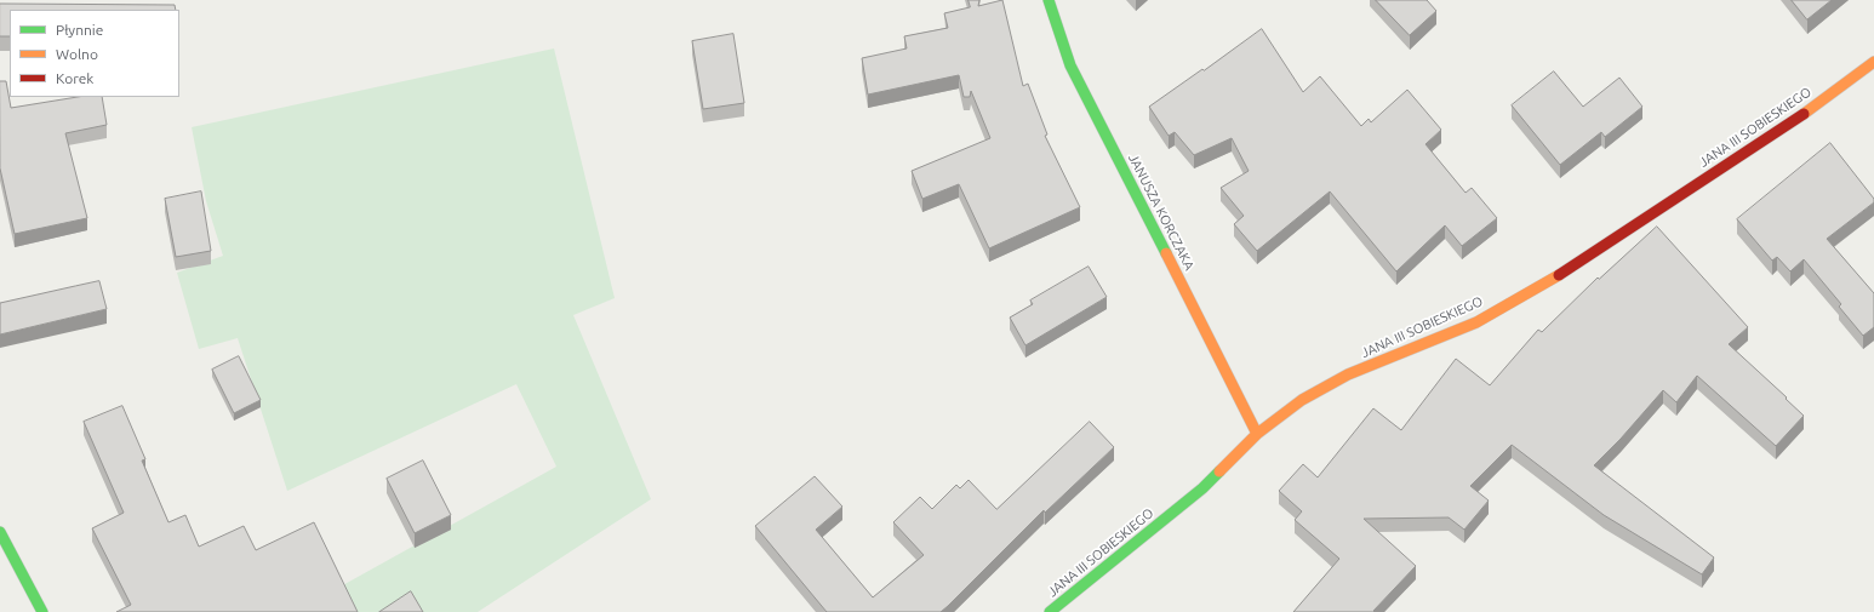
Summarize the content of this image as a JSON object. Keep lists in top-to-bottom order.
{
  "streets": {
    "street": ["JANA III SOBIESKIEGO", "JANUSZA KORCZAKA"]
  },
  "crossings": [
    ["JANA III SOBIESKIEGO", "JANUSZA KORCZAKA"]
  ],
  "legend": ["Płynnie", "Wolno", "Korek"]
}
